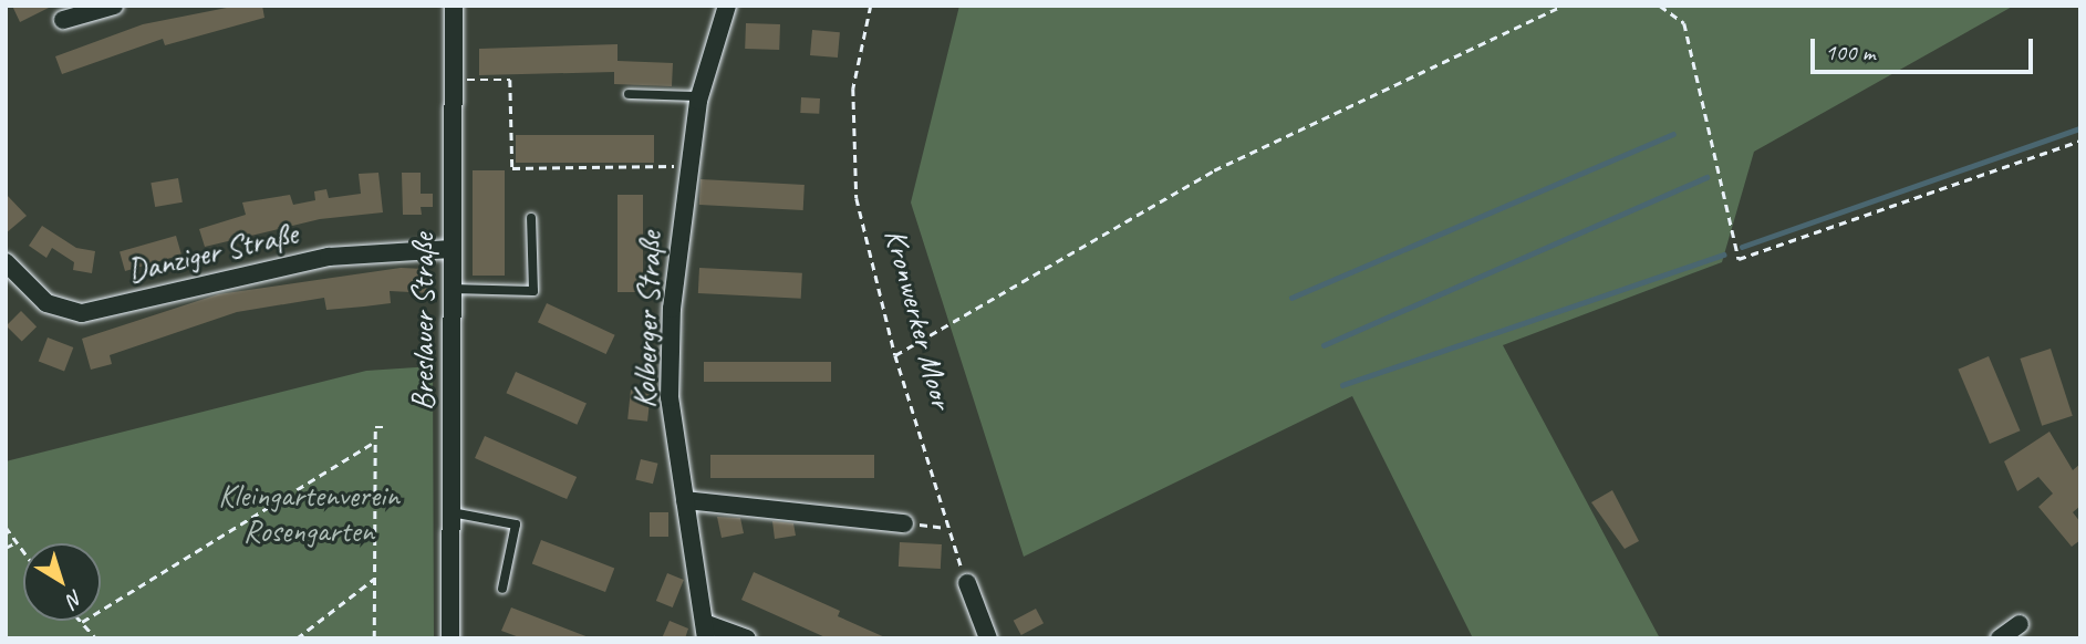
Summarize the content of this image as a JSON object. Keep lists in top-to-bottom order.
{
  "streets": {
    "street": ["Danziger Straße", "Kolberger Straße", "Breslauer Straße"],
    "path": ["Kronwerker Moor"]
  },
  "crossings": [
    ["Danziger Straße", "Breslauer Straße"]
  ],
  "parks": ["Kleingartenverein Rosengarten"],
  "scale_bar": "100 m",
  "north": "bottom right"
}
